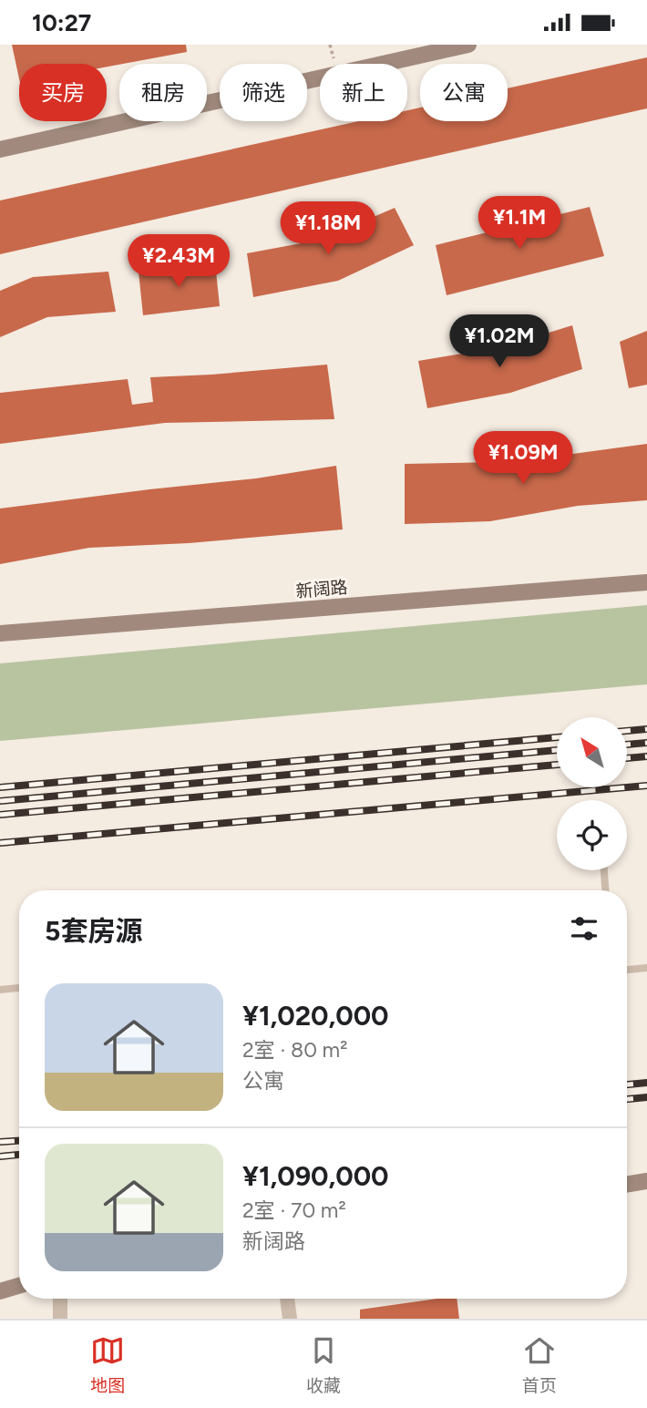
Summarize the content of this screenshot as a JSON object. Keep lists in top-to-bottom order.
{
  "streets": {
    "street": ["新阔路"]
  },
  "north": "top left",
  "page": {
    "status": "10:27",
    "chip": [
      "买房",
      "租房",
      "筛选",
      "新上",
      "公寓"
    ],
    "price": [
      "¥1.1M",
      "¥1.18M",
      "¥2.43M",
      "¥1.02M",
      "¥1.09M"
    ],
    "heading": "5套房源",
    "list": [
      {
        "name": "¥1,020,000",
        "note": "2室 · 80 m² · 公寓"
      },
      {
        "name": "¥1,090,000",
        "note": "2室 · 70 m² · 新阔路"
      }
    ],
    "tabs": ["地图", "收藏", "首页"]
  }
}
